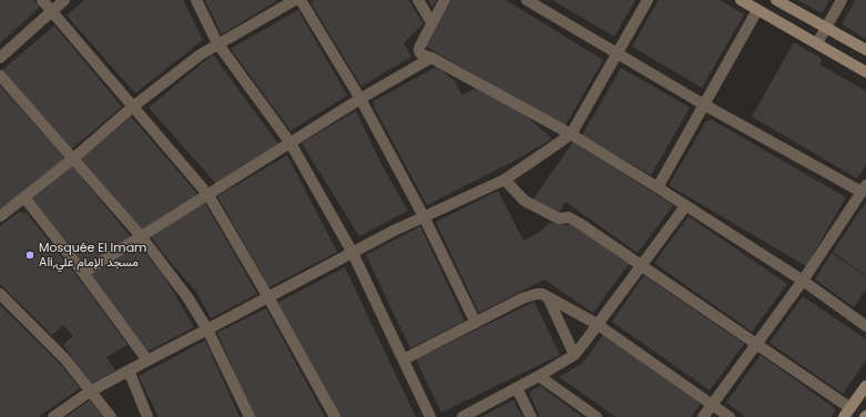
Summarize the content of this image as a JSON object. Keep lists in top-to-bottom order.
{
  "places": ["Mosquée El Imam Ali,مسجد الإمام علي"]
}
